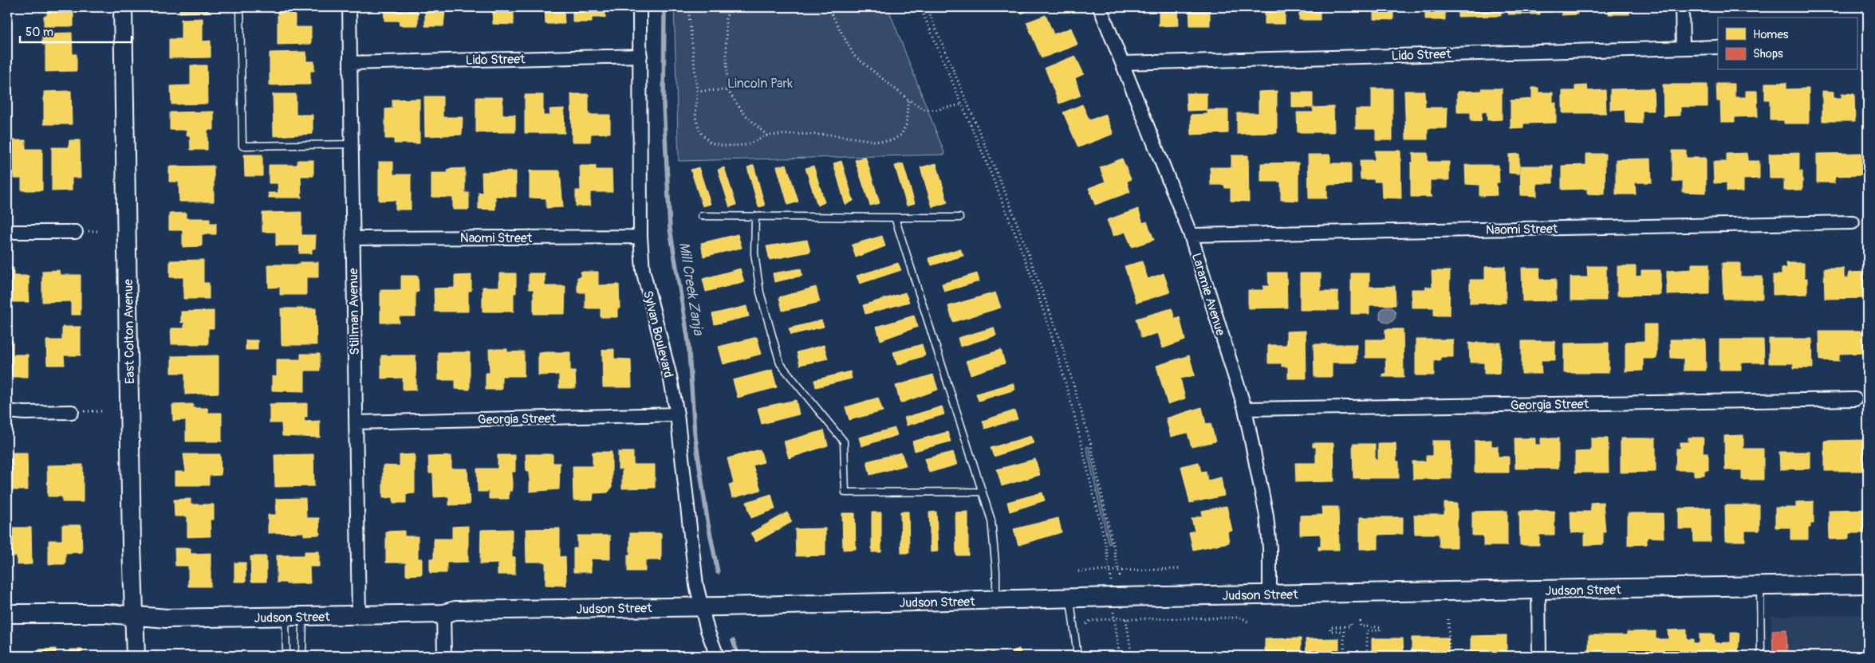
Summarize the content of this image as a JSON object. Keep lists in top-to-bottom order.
{
  "streets": {
    "main road": ["East Colton Avenue", "Judson Street"],
    "street": [
      "Lido Street",
      "Naomi Street",
      "Laramie Avenue",
      "Stillman Avenue",
      "Sylvan Boulevard",
      "Georgia Street"
    ]
  },
  "crossings": [
    ["Lido Street", "Laramie Avenue"],
    ["Lido Street", "Stillman Avenue"],
    ["Lido Street", "Sylvan Boulevard"],
    ["Naomi Street", "Laramie Avenue"],
    ["Naomi Street", "Stillman Avenue"],
    ["Naomi Street", "Sylvan Boulevard"],
    ["Laramie Avenue", "Georgia Street"],
    ["Laramie Avenue", "Judson Street"],
    ["Stillman Avenue", "Georgia Street"],
    ["Stillman Avenue", "Judson Street"],
    ["East Colton Avenue", "Judson Street"],
    ["Sylvan Boulevard", "Georgia Street"],
    ["Sylvan Boulevard", "Judson Street"]
  ],
  "water": ["Mill Creek Zanja"],
  "parks": ["Lincoln Park"],
  "legend": ["Homes", "Shops"],
  "scale_bar": "50 m"
}
